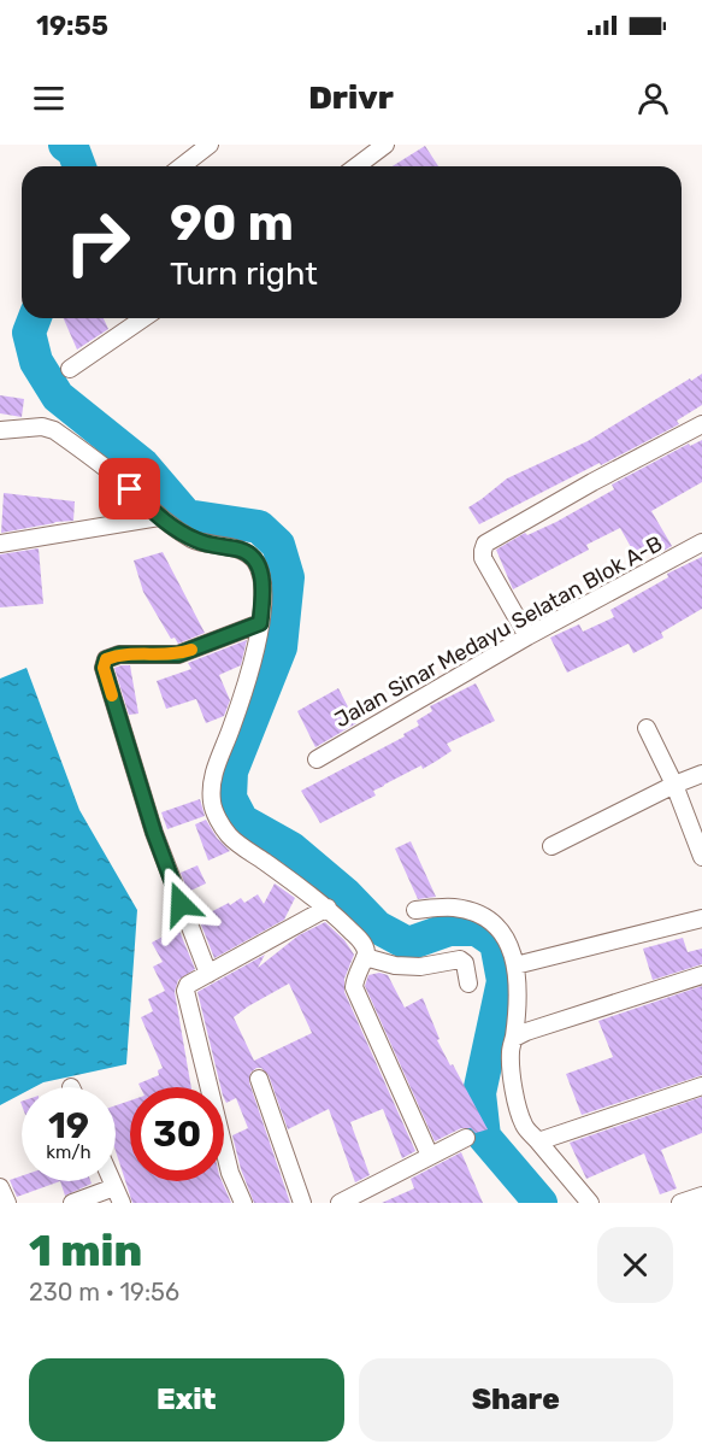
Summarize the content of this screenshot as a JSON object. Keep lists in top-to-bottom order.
{
  "streets": {
    "street": ["Jalan Sinar Medayu Selatan Blok A-B"]
  },
  "page": {
    "status": "19:55",
    "header": "Drivr",
    "turn": ["90 m", "Turn right"],
    "speed": "19 km/h",
    "limit": "30",
    "heading": ["1 min", "230 m · 19:56"],
    "buttons": ["Exit", "Share"]
  }
}
